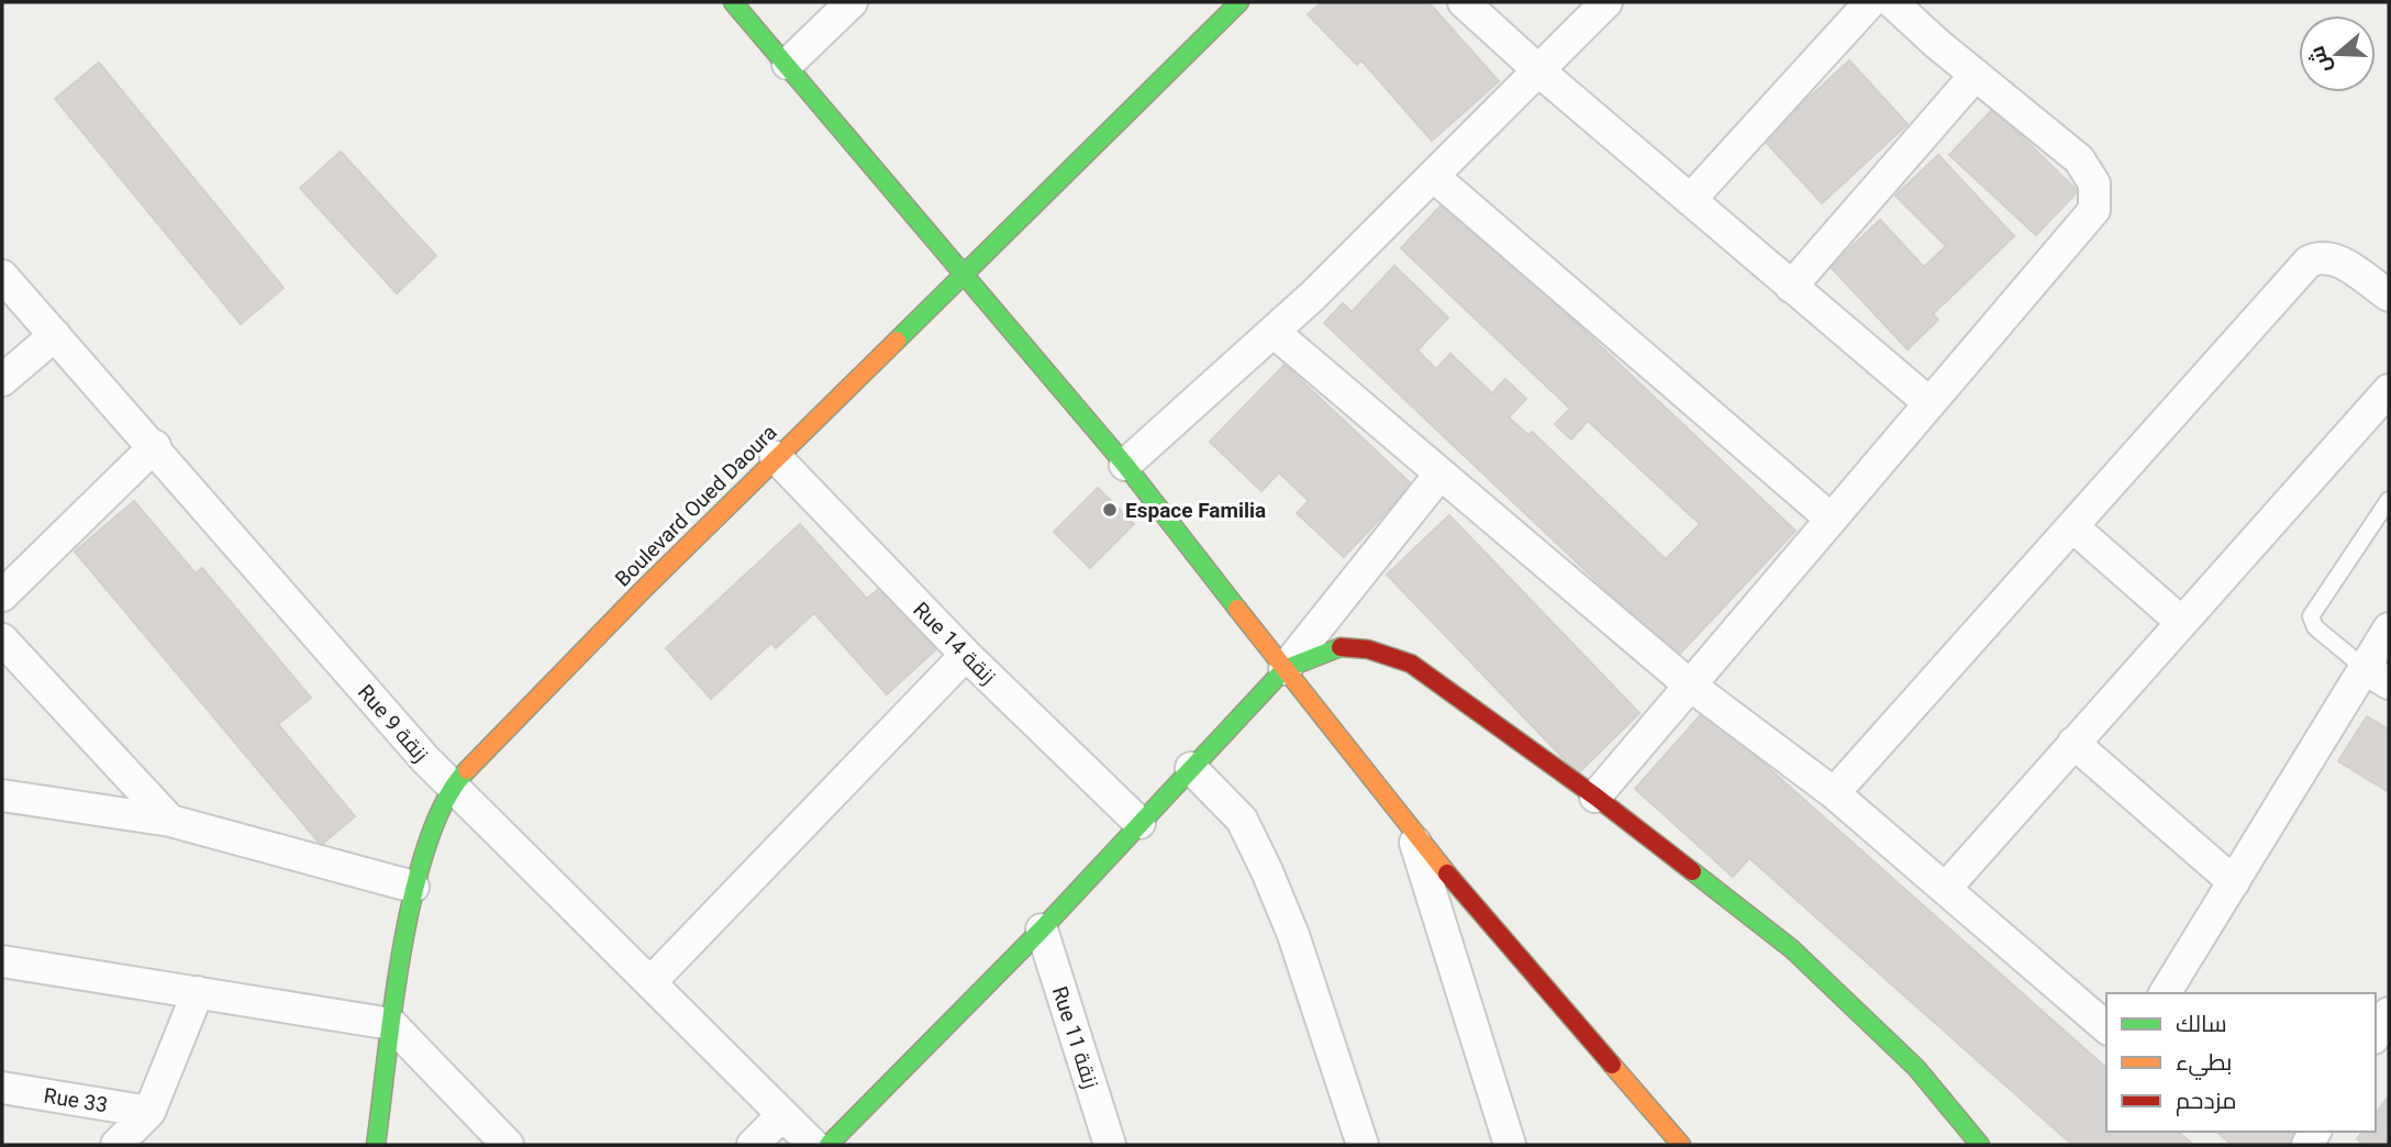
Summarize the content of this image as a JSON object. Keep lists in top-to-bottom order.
{
  "streets": {
    "street": [
      "Boulevard Oued Daoura",
      "Rue 14 زنقة",
      "Rue 9 زنقة",
      "Rue 11 زنقة",
      "Rue 33"
    ]
  },
  "crossings": [
    ["Boulevard Oued Daoura", "Rue 14 زنقة"],
    ["Boulevard Oued Daoura", "Rue 9 زنقة"]
  ],
  "places": ["Espace Familia"],
  "legend": ["سالك", "بطيء", "مزدحم"],
  "north": "left"
}
